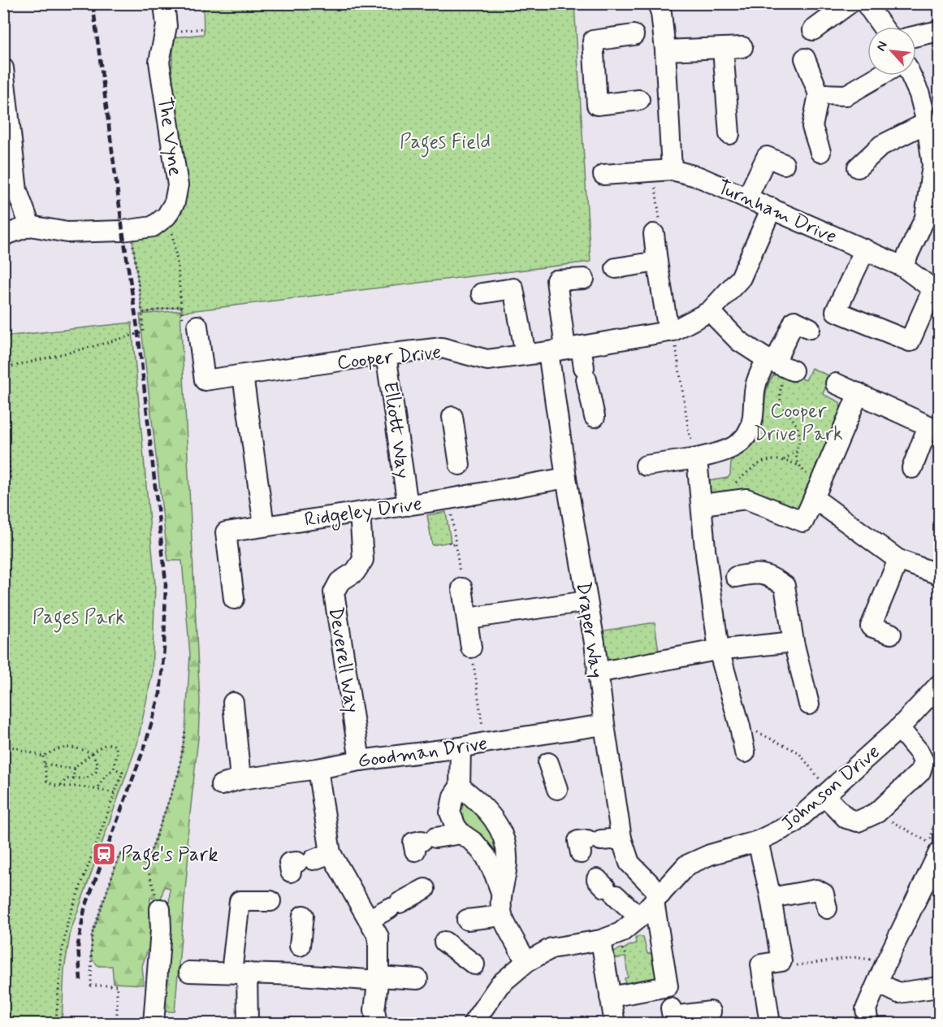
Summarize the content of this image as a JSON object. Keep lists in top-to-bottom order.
{
  "streets": {
    "street": [
      "The Vyne",
      "Turnham Drive",
      "Cooper Drive",
      "Elliott Way",
      "Ridgeley Drive",
      "Draper Way",
      "Deverell Way",
      "Goodman Drive",
      "Johnson Drive"
    ]
  },
  "crossings": [
    ["Turnham Drive", "Cooper Drive"],
    ["Cooper Drive", "Elliott Way"],
    ["Cooper Drive", "Draper Way"],
    ["Elliott Way", "Ridgeley Drive"],
    ["Ridgeley Drive", "Draper Way"],
    ["Ridgeley Drive", "Deverell Way"],
    ["Draper Way", "Goodman Drive"],
    ["Draper Way", "Johnson Drive"],
    ["Deverell Way", "Goodman Drive"]
  ],
  "parks": ["Pages Field", "Cooper Drive Park", "Pages Park"],
  "places": {
    "station": ["Page's Park"]
  },
  "north": "top left"
}
